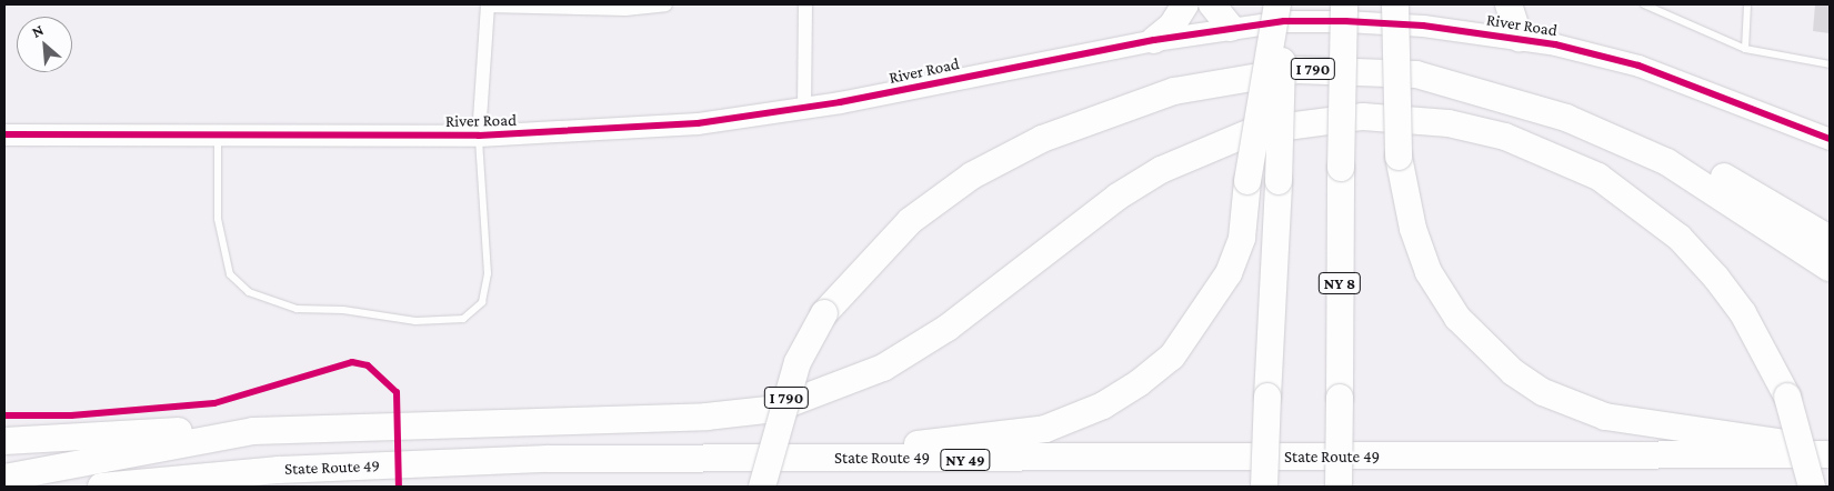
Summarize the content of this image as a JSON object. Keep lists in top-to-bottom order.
{
  "streets": {
    "highway": [
      "I 790",
      "NY 8",
      "State Route 49",
      "NY 49"
    ],
    "main road": ["River Road"]
  },
  "north": "top left"
}
